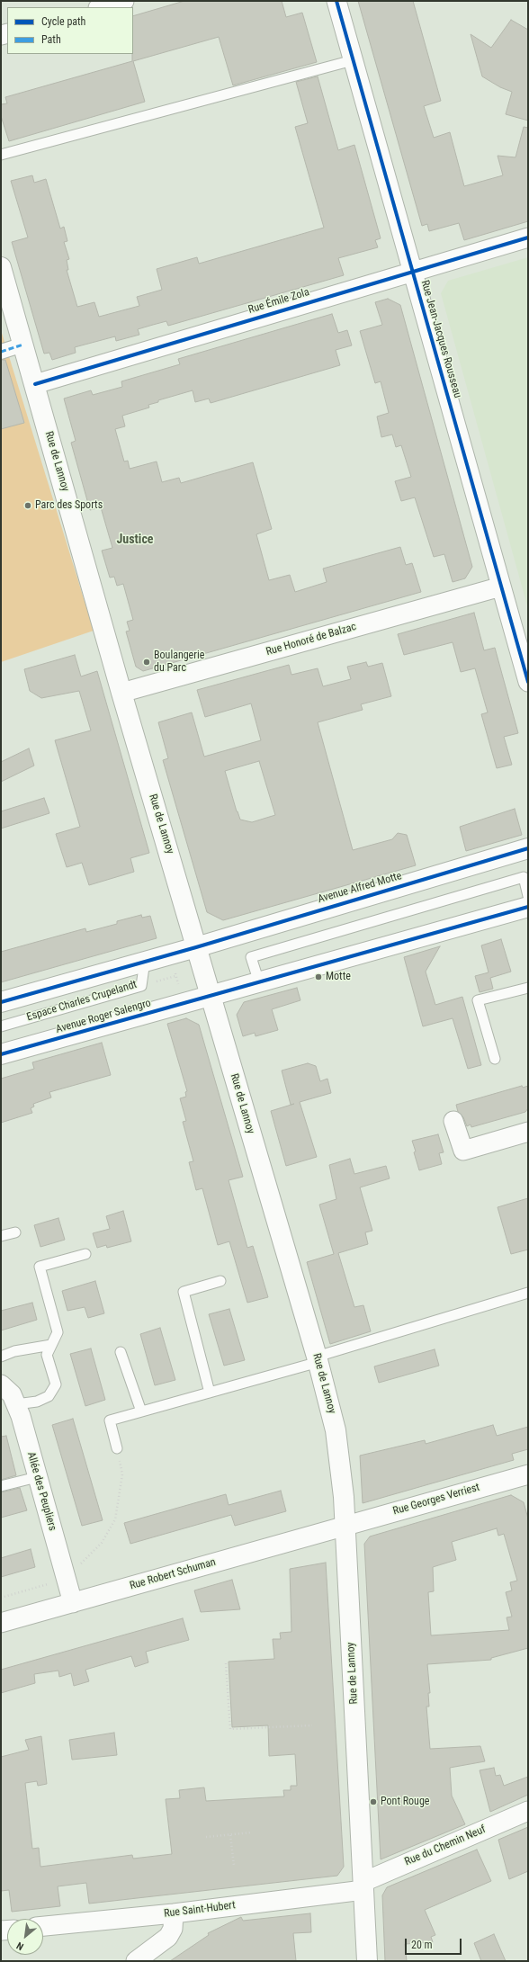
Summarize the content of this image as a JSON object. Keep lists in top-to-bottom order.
{
  "streets": {
    "main road": ["Rue de Lannoy", "Avenue Alfred Motte", "Avenue Roger Salengro"],
    "street": [
      "Rue Émile Zola",
      "Rue Jean-Jacques Rousseau",
      "Rue Honoré de Balzac",
      "Allée des Peupliers",
      "Rue Georges Verriest",
      "Rue Robert Schuman",
      "Rue du Chemin Neuf",
      "Rue Saint-Hubert"
    ],
    "lane": ["Espace Charles Crupelandt"]
  },
  "crossings": [
    ["Rue Émile Zola", "Rue Jean-Jacques Rousseau"],
    ["Rue Émile Zola", "Rue de Lannoy"],
    ["Rue Jean-Jacques Rousseau", "Rue Honoré de Balzac"],
    ["Rue de Lannoy", "Rue Honoré de Balzac"],
    ["Rue de Lannoy", "Avenue Alfred Motte"],
    ["Rue de Lannoy", "Avenue Roger Salengro"],
    ["Rue de Lannoy", "Rue Georges Verriest"],
    ["Rue de Lannoy", "Rue Robert Schuman"],
    ["Rue de Lannoy", "Rue du Chemin Neuf"],
    ["Rue de Lannoy", "Rue Saint-Hubert"],
    ["Allée des Peupliers", "Rue Robert Schuman"],
    ["Rue Georges Verriest", "Rue Robert Schuman"],
    ["Rue du Chemin Neuf", "Rue Saint-Hubert"]
  ],
  "districts": ["Justice"],
  "places": [
    "Parc des Sports",
    "Boulangerie du Parc",
    "Motte",
    "Pont Rouge"
  ],
  "legend": ["Cycle path", "Path"],
  "scale_bar": "20 m",
  "north": "bottom left"
}
